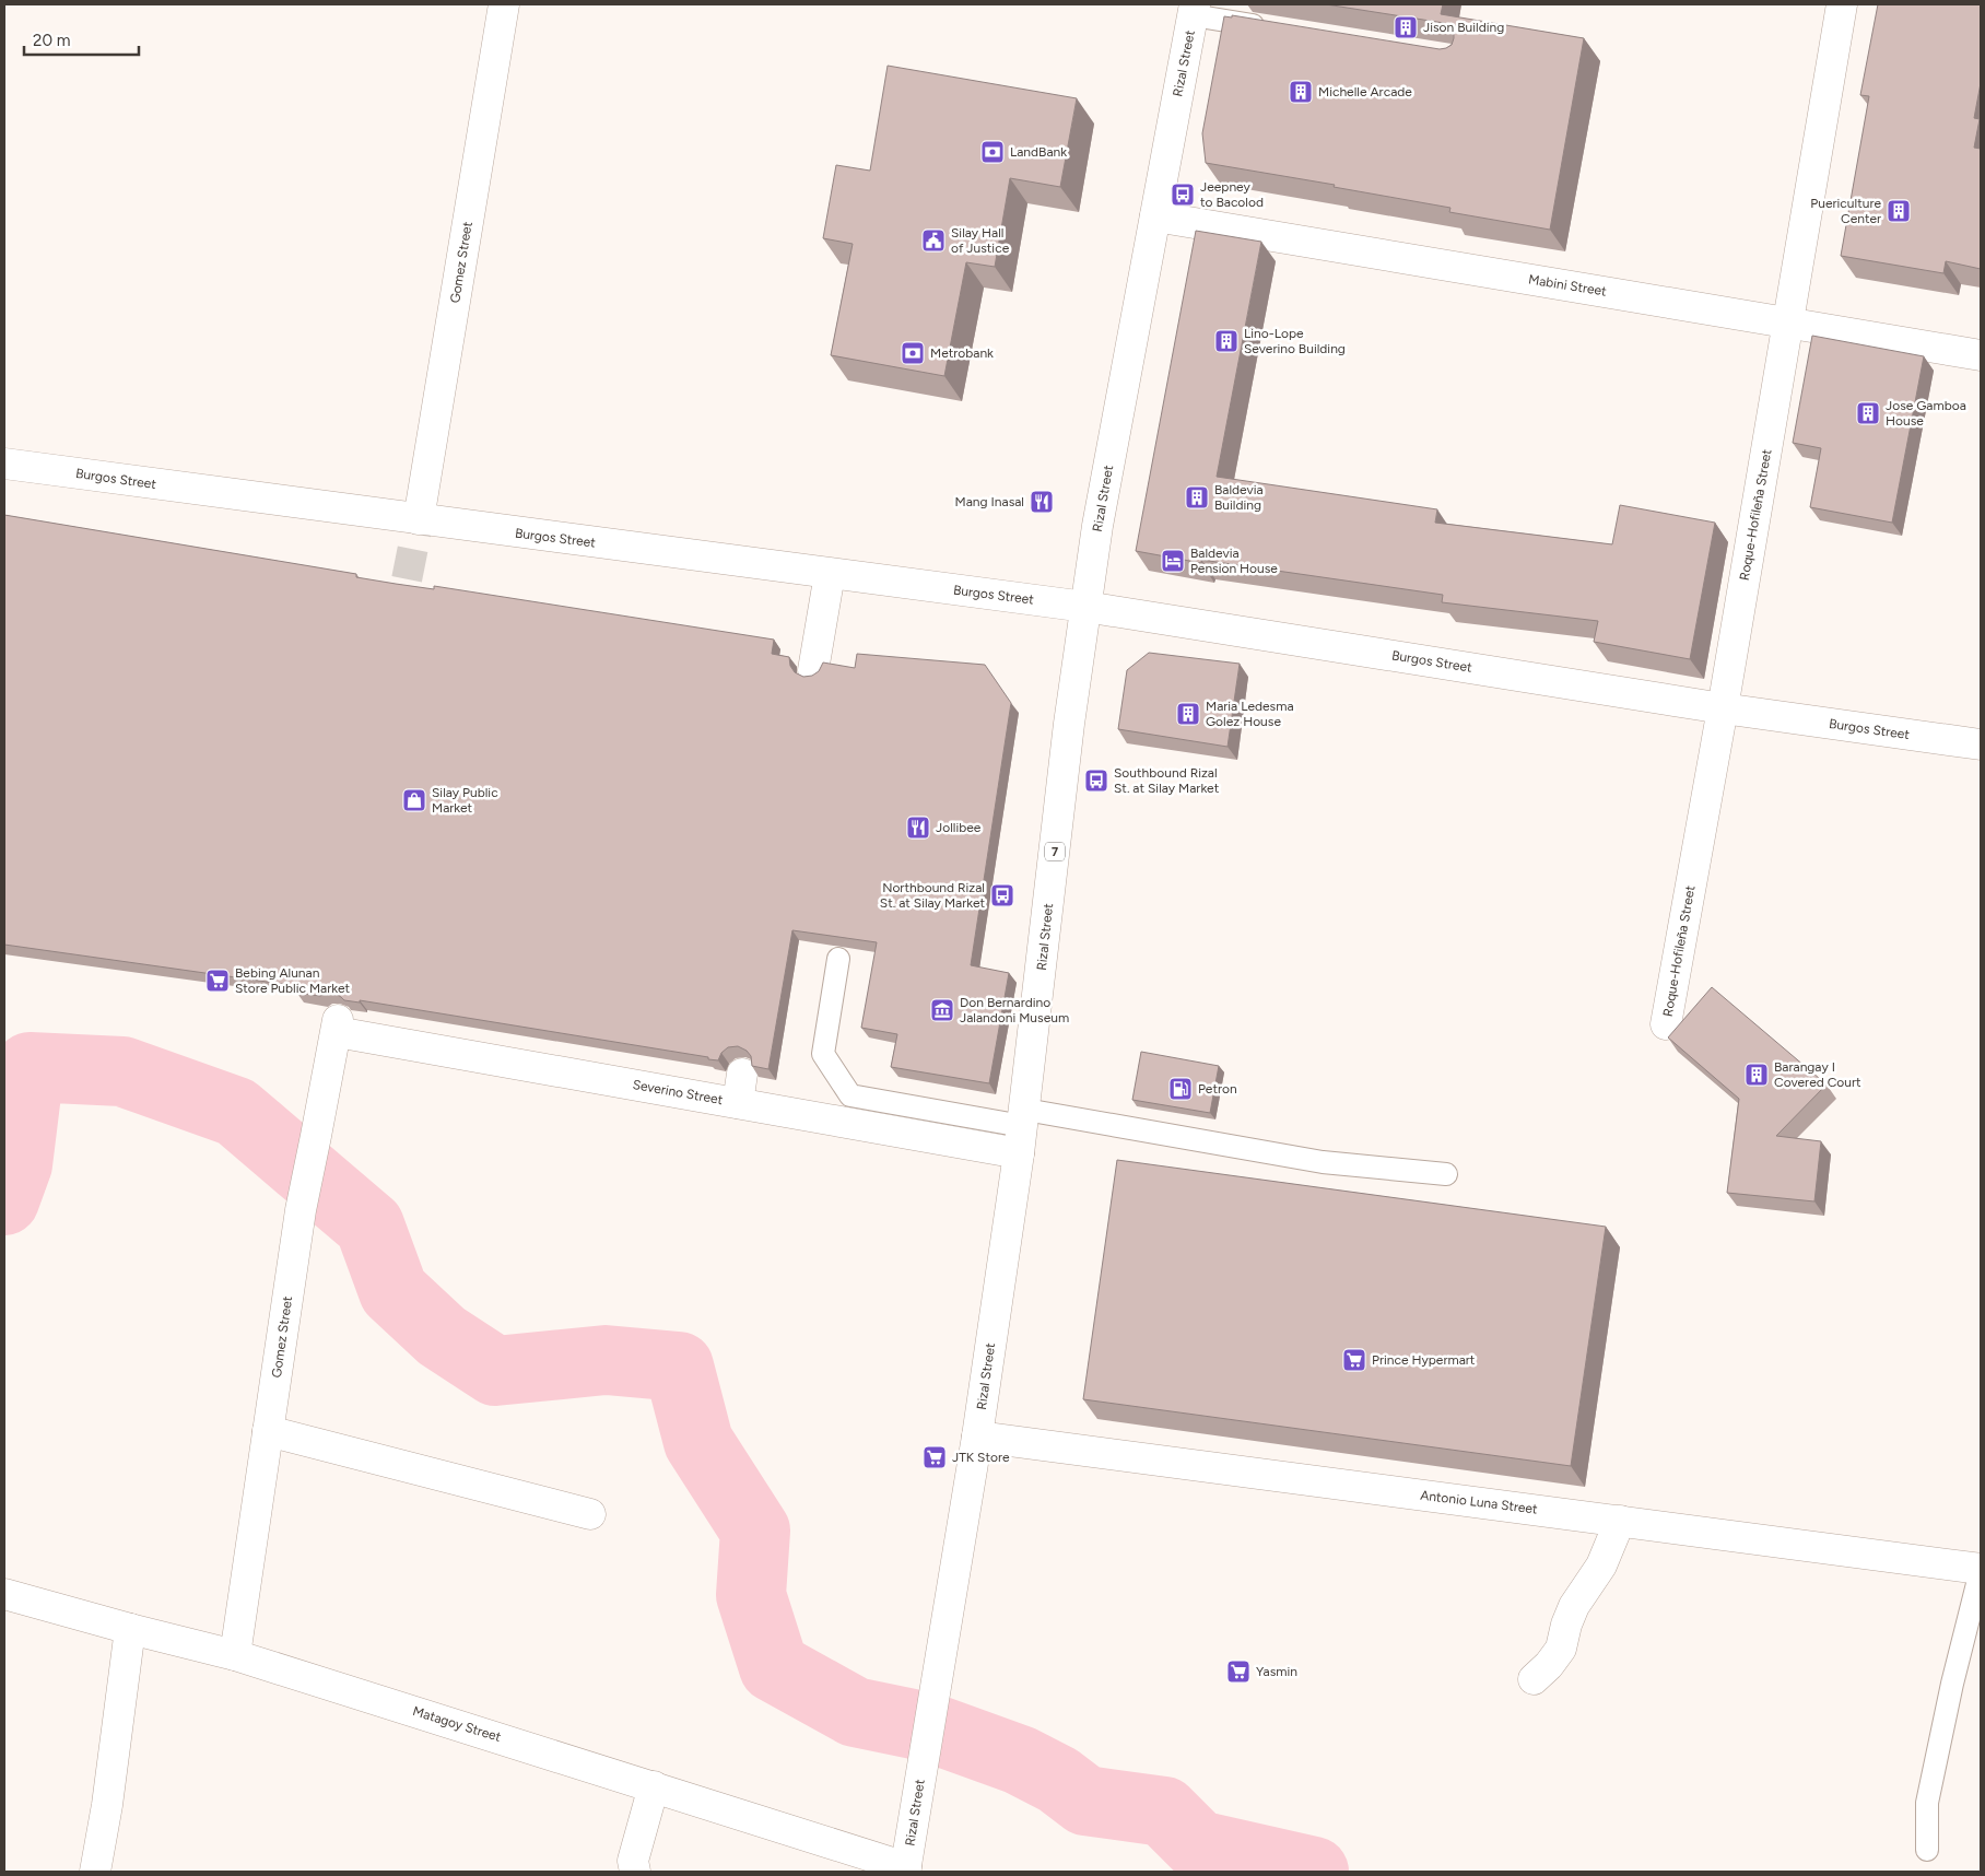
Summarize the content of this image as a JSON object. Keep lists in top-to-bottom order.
{
  "streets": {
    "street": [
      "Rizal Street",
      "Gomez Street",
      "Mabini Street",
      "Burgos Street",
      "Roque-Hofileña Street",
      "7",
      "Severino Street",
      "Antonio Luna Street",
      "Matagoy Street"
    ]
  },
  "crossings": [
    ["Rizal Street", "Mabini Street"],
    ["Rizal Street", "Burgos Street"],
    ["Rizal Street", "Severino Street"],
    ["Rizal Street", "Antonio Luna Street"],
    ["Rizal Street", "Matagoy Street"],
    ["Gomez Street", "Burgos Street"],
    ["Gomez Street", "Severino Street"],
    ["Gomez Street", "Matagoy Street"],
    ["Mabini Street", "Roque-Hofileña Street"],
    ["Burgos Street", "Roque-Hofileña Street"]
  ],
  "places": {
    "building": [
      "Jison Building",
      "Michelle Arcade",
      "Puericulture Center",
      "Lino-Lope Severino Building",
      "Jose Gamboa House",
      "Baldevia Building",
      "Maria Ledesma Golez House",
      "Barangay I Covered Court"
    ],
    "bank": ["LandBank", "Metrobank"],
    "bus stop": ["Jeepney to Bacolod", "Southbound Rizal St. at Silay Market", "Northbound Rizal St. at Silay Market"],
    "public building": ["Silay Hall of Justice"],
    "restaurant": ["Mang Inasal", "Jollibee"],
    "hotel": ["Baldevia Pension House"],
    "shop": ["Silay Public Market"],
    "supermarket": [
      "Bebing Alunan Store Public Market",
      "Prince Hypermart",
      "JTK Store",
      "Yasmin"
    ],
    "museum": ["Don Bernardino Jalandoni Museum"],
    "fuel station": ["Petron"]
  },
  "scale_bar": "20 m"
}
